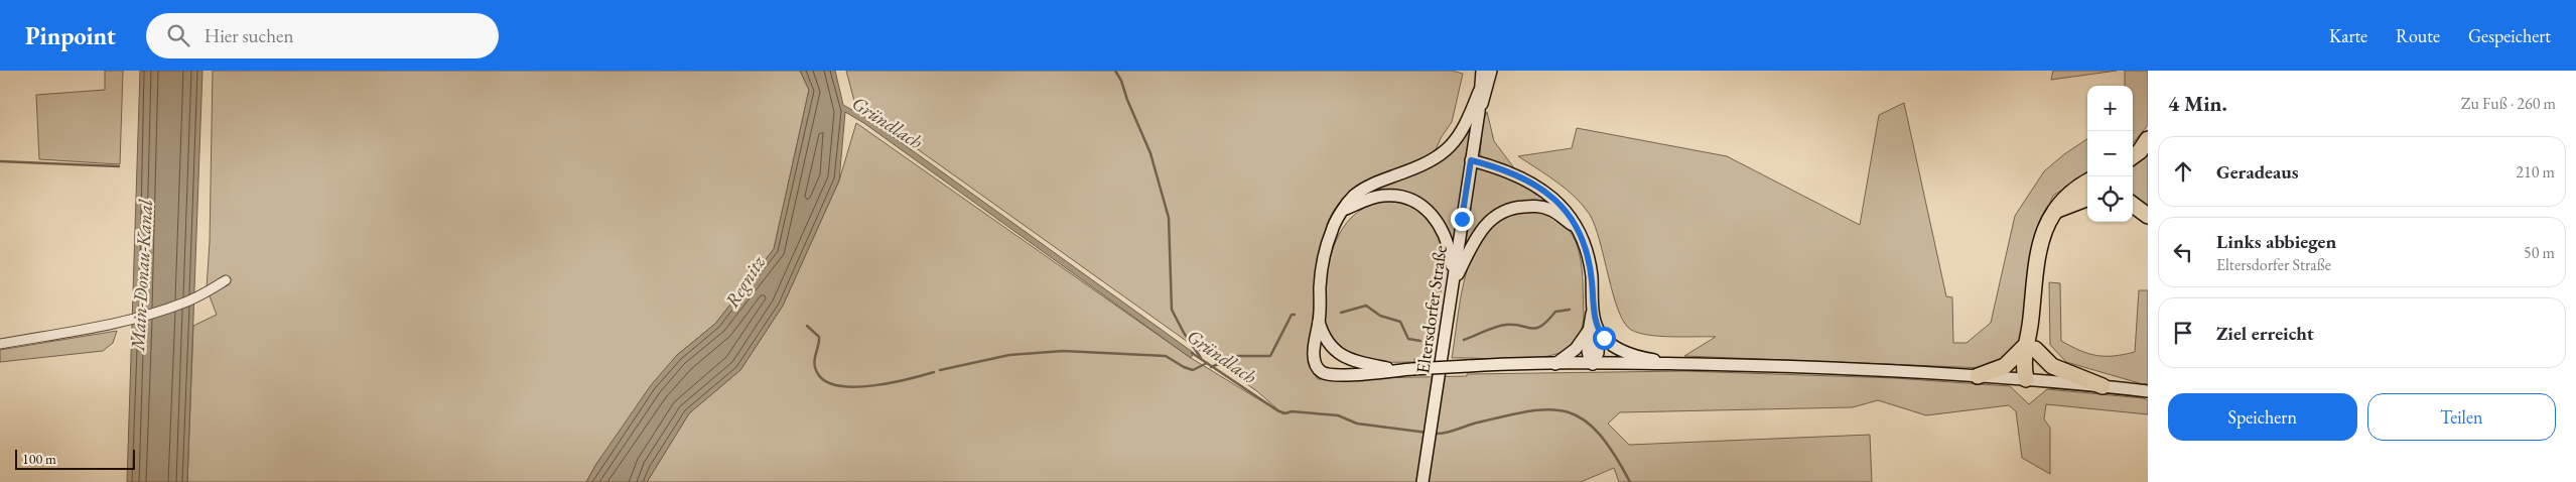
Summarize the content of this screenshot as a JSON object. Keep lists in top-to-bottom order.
{
  "streets": {
    "main road": ["Eltersdorfer Straße"]
  },
  "water": ["Gründlach", "Main-Donau-Kanal", "Regnitz"],
  "scale_bar": "100 m",
  "page": {
    "header": "Pinpoint",
    "search": "Hier suchen",
    "nav": ["Karte", "Route", "Gespeichert"],
    "heading": ["4 Min.", "Zu Fuß · 260 m"],
    "map_buttons": ["+", "−"],
    "list": [
      ["Geradeaus", "210 m"],
      ["Links abbiegen", "Eltersdorfer Straße", "50 m"],
      "Ziel erreicht"
    ],
    "buttons": ["Speichern", "Teilen"],
    "scale": "100 m"
  }
}
